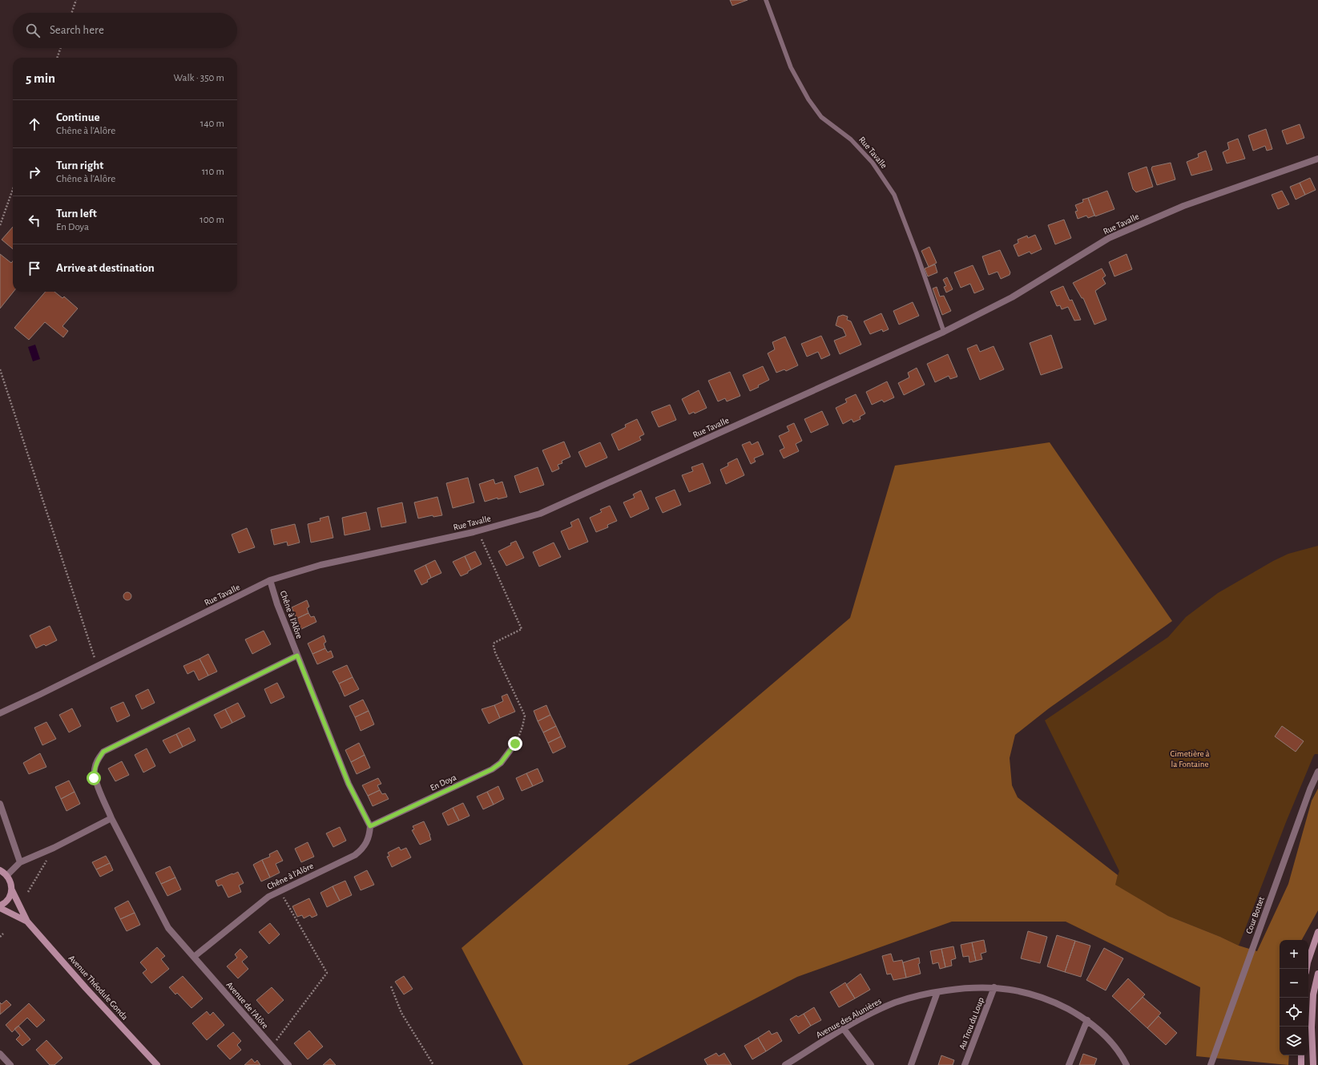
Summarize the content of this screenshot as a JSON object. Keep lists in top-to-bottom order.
{
  "streets": {
    "main road": ["Avenue Théodule Gonda"],
    "street": [
      "Rue Tavalle",
      "Chêne à l'Alôre",
      "En Doya",
      "Cour Bottet",
      "Avenue de l'Alôre",
      "Avenue des Alunières",
      "Au Trou du Loup"
    ]
  },
  "crossings": [
    ["Rue Tavalle", "Chêne à l'Alôre"],
    ["Chêne à l'Alôre", "En Doya"],
    ["Chêne à l'Alôre", "Avenue de l'Alôre"],
    ["Avenue des Alunières", "Au Trou du Loup"]
  ],
  "parks": ["Cimetière à la Fontaine"],
  "page": {
    "search": "Search here",
    "heading": ["5 min", "Walk · 350 m"],
    "list": [
      ["Continue", "Chêne à l'Alôre", "140 m"],
      ["Turn right", "Chêne à l'Alôre", "110 m"],
      ["Turn left", "En Doya", "100 m"],
      "Arrive at destination"
    ],
    "map_buttons": ["+", "−"]
  }
}
